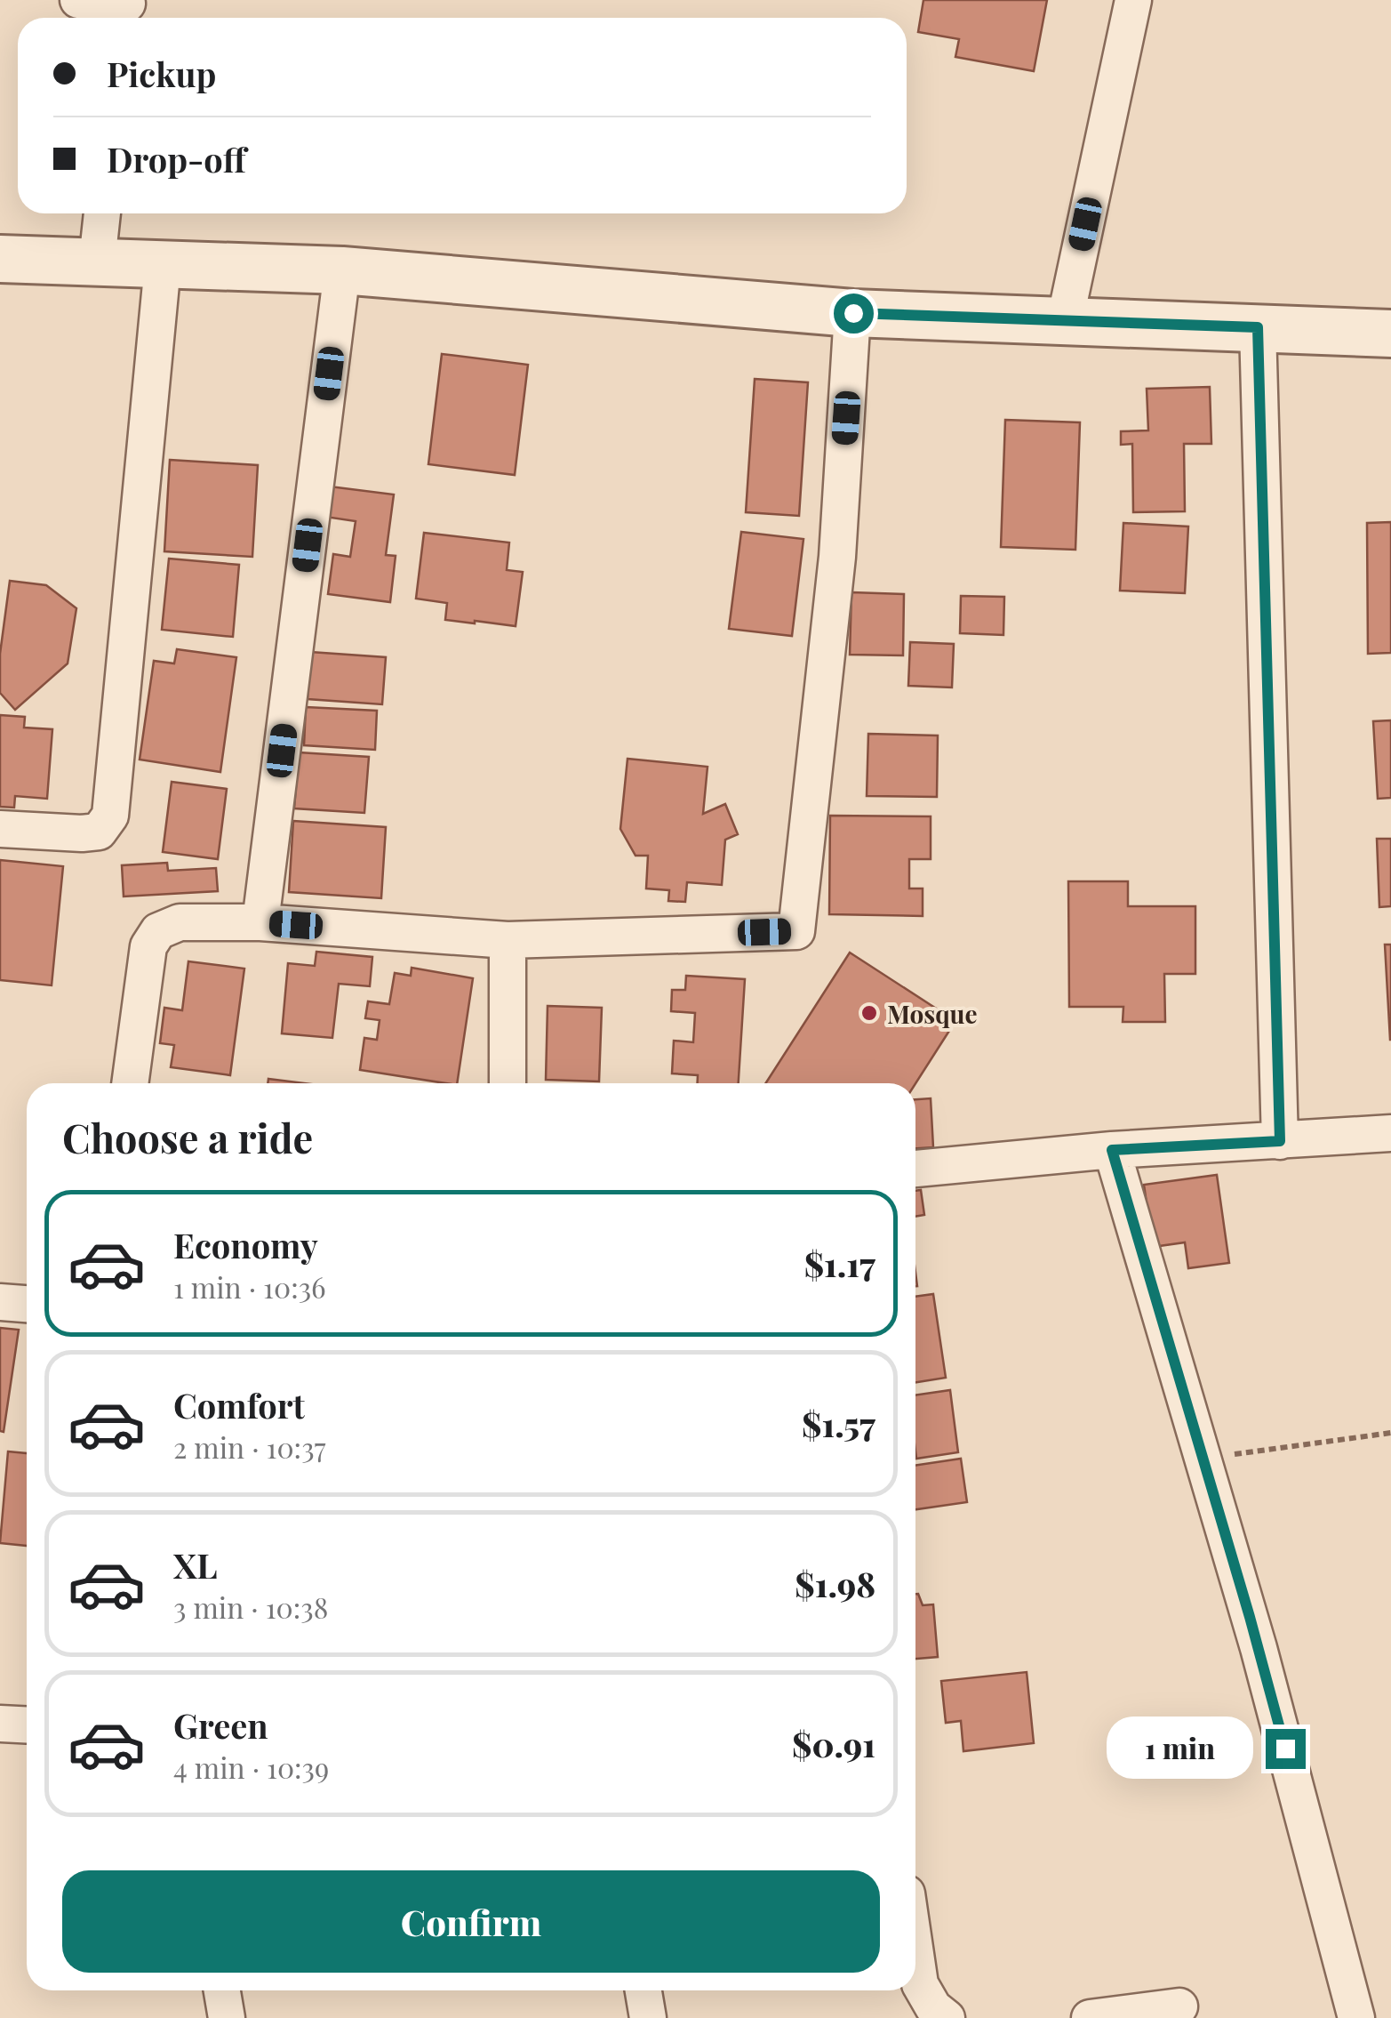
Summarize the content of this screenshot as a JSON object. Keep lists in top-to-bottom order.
{
  "places": ["Mosque"],
  "page": {
    "banner": ["Pickup", "Drop-off"],
    "heading": "Choose a ride",
    "list": [
      {
        "name": "Economy",
        "note": "1 min · 10:36",
        "value": "$1.17"
      },
      {
        "name": "Comfort",
        "note": "2 min · 10:37",
        "value": "$1.57"
      },
      {
        "name": "XL",
        "note": "3 min · 10:38",
        "value": "$1.98"
      },
      {
        "name": "Green",
        "note": "4 min · 10:39",
        "value": "$0.91"
      }
    ],
    "bubble": "1 min",
    "buttons": "Confirm"
  }
}
